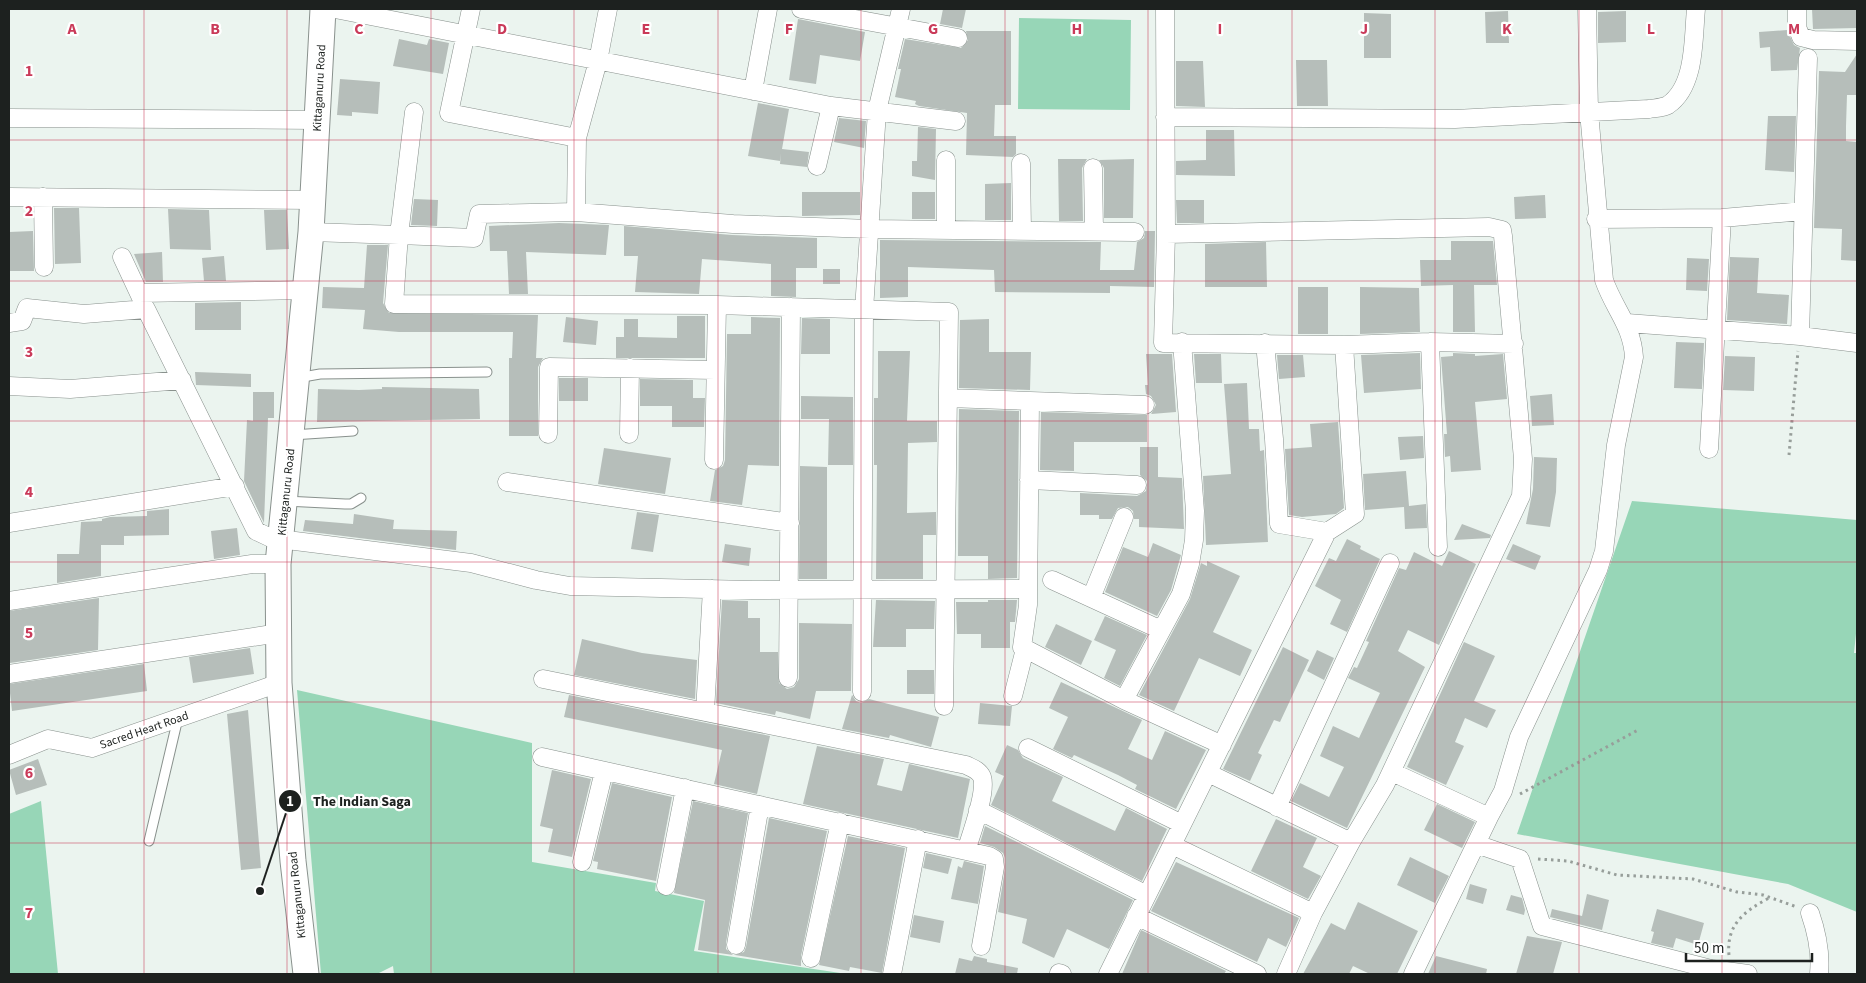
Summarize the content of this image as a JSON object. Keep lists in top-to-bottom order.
{
  "streets": {
    "street": ["Kittaganuru Road", "Sacred Heart Road"]
  },
  "crossings": [
    ["Kittaganuru Road", "Sacred Heart Road"]
  ],
  "places": ["The Indian Saga"],
  "scale_bar": "50 m",
  "grid": {
    "columns": [
      "A",
      "B",
      "C",
      "D",
      "E",
      "F",
      "G",
      "H",
      "I",
      "J",
      "K",
      "L",
      "M"
    ],
    "rows": [
      "1",
      "2",
      "3",
      "4",
      "5",
      "6",
      "7"
    ]
  }
}
